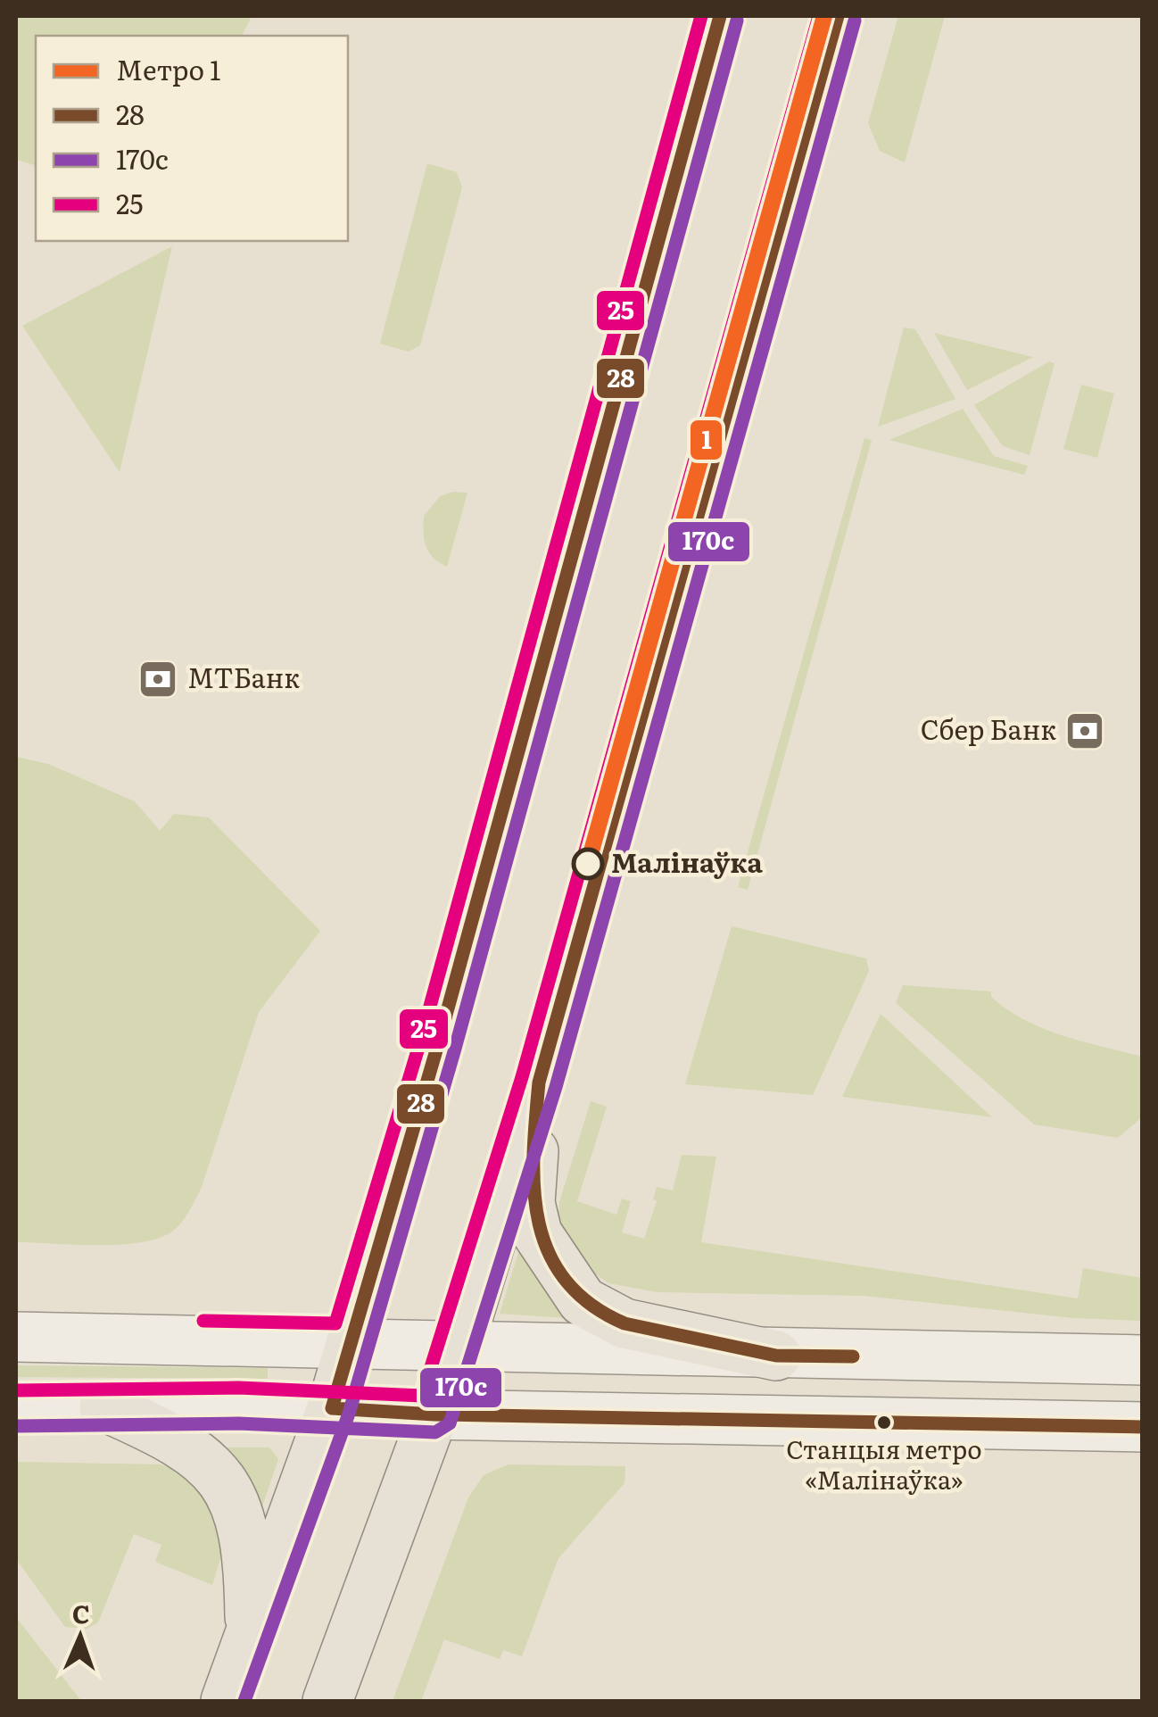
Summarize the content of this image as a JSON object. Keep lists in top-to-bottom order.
{
  "places": {
    "bank": ["МТБанк", "Сбер Банк"],
    "other": ["Малінаўка", "Станцыя метро «Малінаўка»"]
  },
  "lines": [
    "metro line 1",
    "transit line 28",
    "transit line 25",
    "transit line 170с"
  ],
  "legend": [
    "Метро 1",
    "28",
    "170с",
    "25"
  ],
  "north": "top"
}
